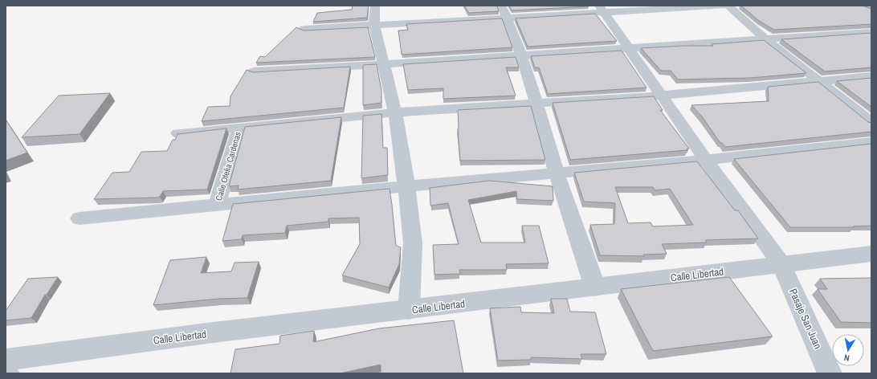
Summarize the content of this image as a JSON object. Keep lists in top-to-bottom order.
{
  "streets": {
    "street": ["Calle Ofelia Cardenas", "Calle Libertad", "Pasaje San Juan"]
  },
  "crossings": [
    ["Calle Libertad", "Pasaje San Juan"]
  ],
  "north": "bottom"
}
